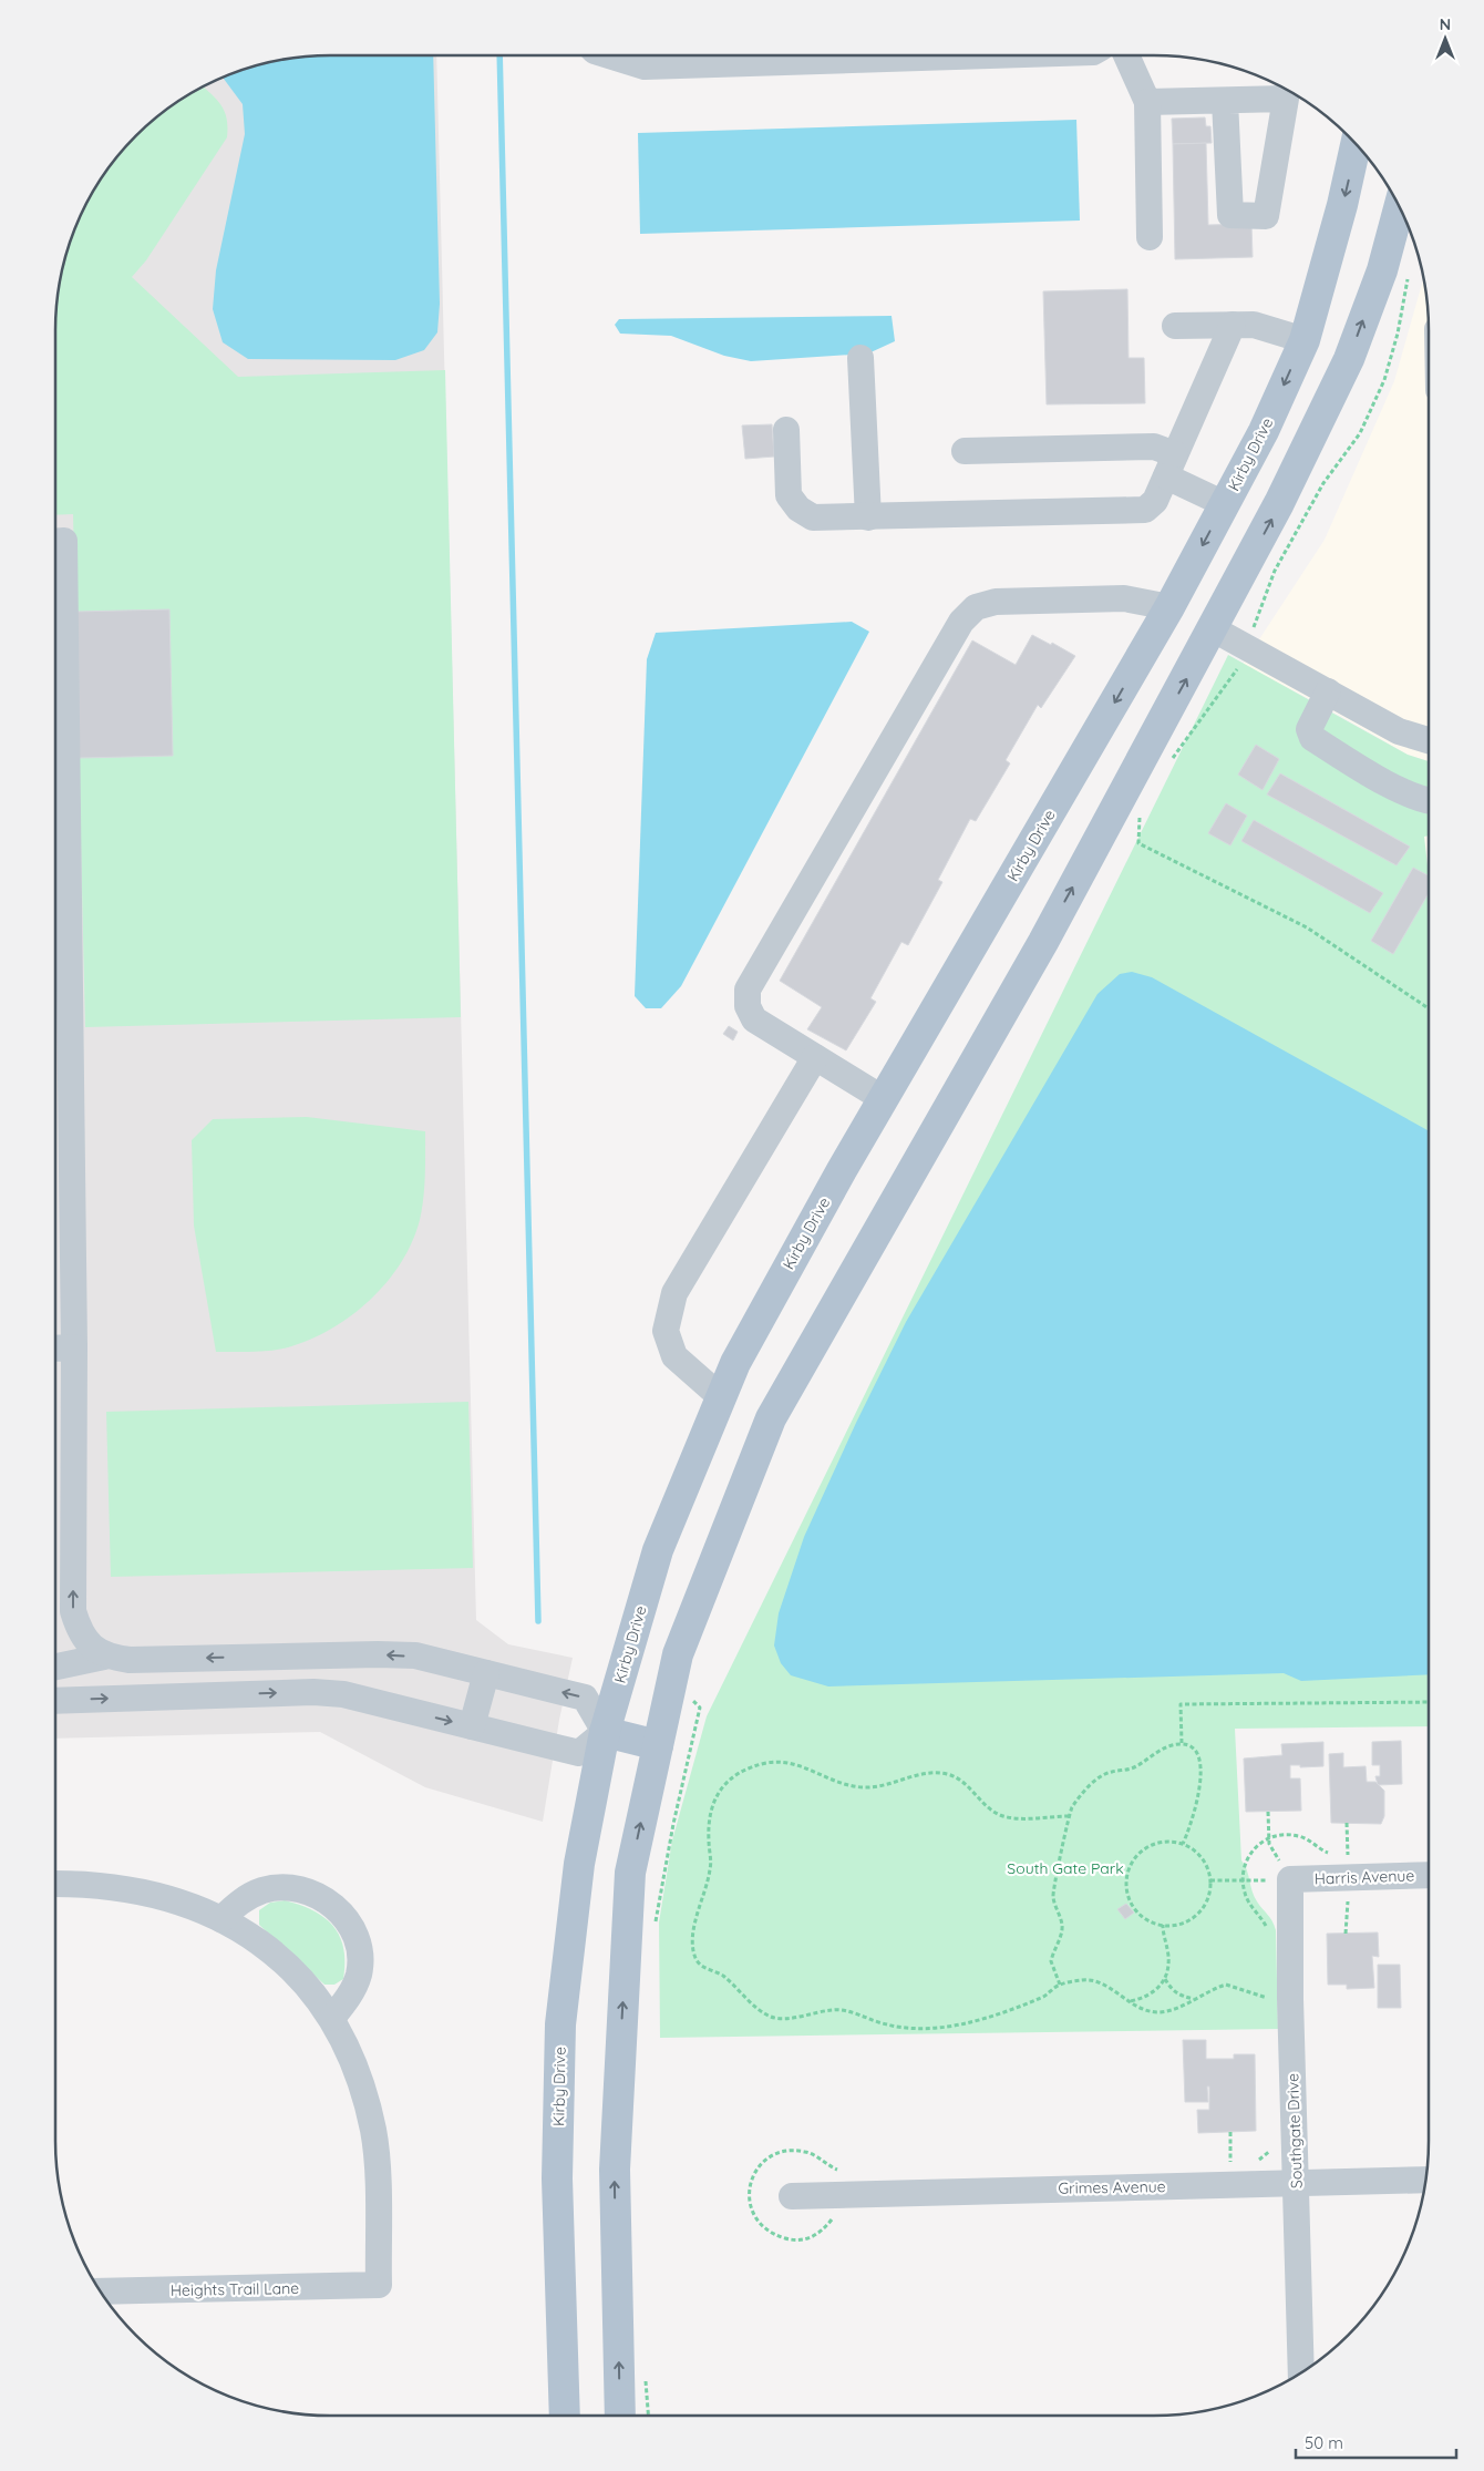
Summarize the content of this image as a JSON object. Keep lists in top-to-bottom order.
{
  "streets": {
    "main road": ["Kirby Drive"],
    "street": [
      "Harris Avenue",
      "Southgate Drive",
      "Grimes Avenue",
      "Heights Trail Lane"
    ]
  },
  "crossings": [
    ["Harris Avenue", "Southgate Drive"],
    ["Southgate Drive", "Grimes Avenue"]
  ],
  "parks": ["South Gate Park"],
  "scale_bar": "50 m",
  "north": "top"
}
